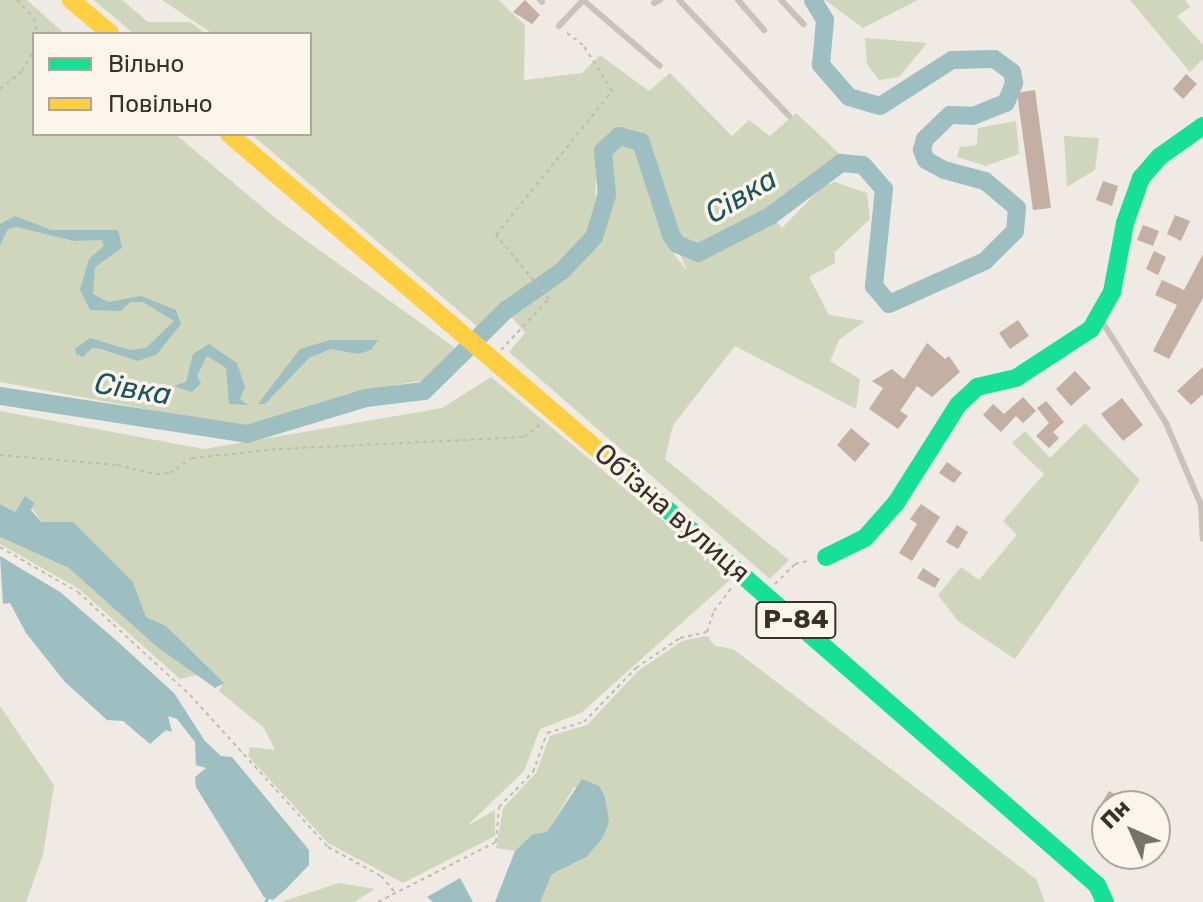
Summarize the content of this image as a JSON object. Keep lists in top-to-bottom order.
{
  "streets": {
    "main road": ["Обʼїзна вулиця", "Р-84"]
  },
  "water": ["Сівка"],
  "legend": ["Вільно", "Повільно"],
  "north": "top left"
}
